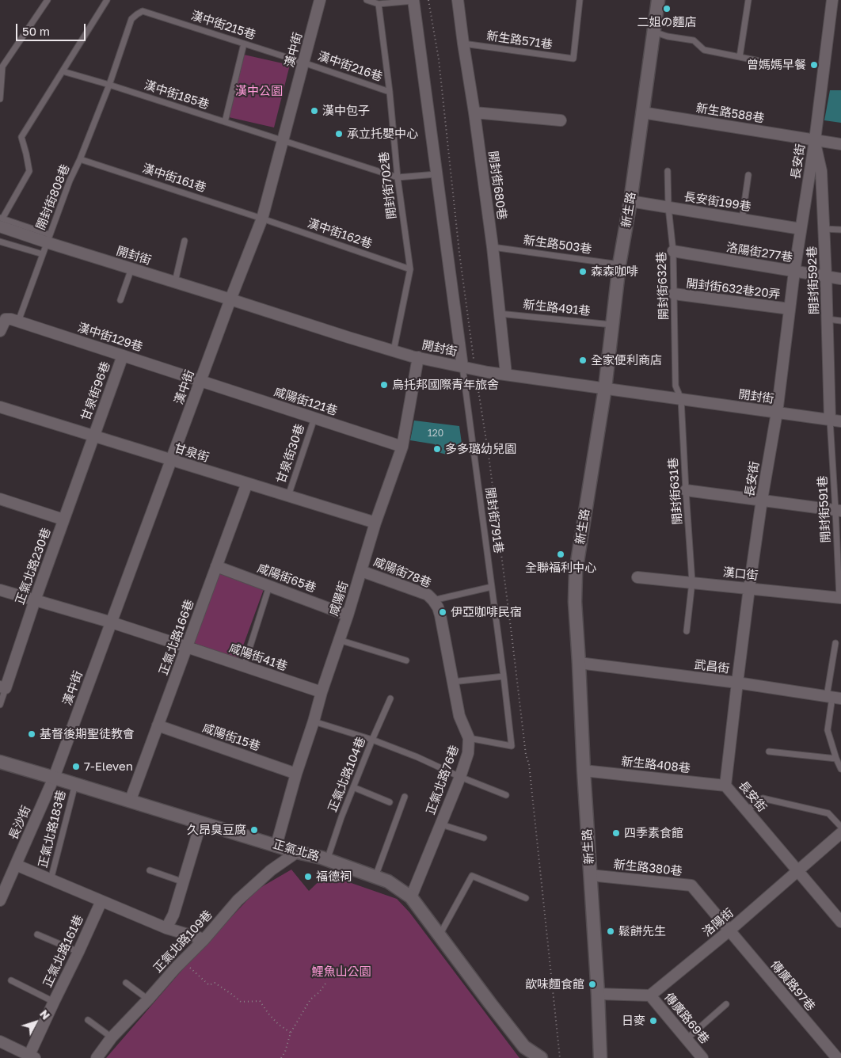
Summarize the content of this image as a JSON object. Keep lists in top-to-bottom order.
{
  "streets": {
    "street": [
      "漢中街",
      "新生路588巷",
      "長安街",
      "開封街680巷",
      "長安街199巷",
      "新生路",
      "洛陽街277巷",
      "開封街",
      "開封街592巷",
      "開封街632巷20弄",
      "漢中街129巷",
      "甘泉街96巷",
      "咸陽街121巷",
      "甘泉街",
      "正氣北路230巷",
      "咸陽街78巷",
      "漢口街",
      "咸陽街65巷",
      "咸陽街",
      "正氣北路166巷",
      "咸陽街41巷",
      "武昌街",
      "咸陽街15巷",
      "新生路408巷",
      "正氣北路76巷",
      "長沙街",
      "正氣北路",
      "新生路380巷",
      "洛陽街",
      "正氣北路109巷",
      "正氣北路161巷",
      "傳廣路97巷",
      "傳廣路69巷"
    ],
    "lane": [
      "漢中街215巷",
      "新生路571巷",
      "漢中街216巷",
      "漢中街185巷",
      "漢中街161巷",
      "開封街702巷",
      "開封街808巷",
      "漢中街162巷",
      "新生路503巷",
      "開封街632巷",
      "新生路491巷",
      "甘泉街30巷",
      "開封街631巷",
      "開封街591巷",
      "開封街791巷",
      "正氣北路104巷",
      "正氣北路183巷"
    ]
  },
  "crossings": [
    ["漢中街215巷", "漢中街"],
    ["漢中街215巷", "漢中街216巷"],
    ["漢中街215巷", "開封街808巷"],
    ["新生路571巷", "開封街680巷"],
    ["漢中街", "漢中街216巷"],
    ["漢中街", "漢中街185巷"],
    ["漢中街", "漢中街161巷"],
    ["漢中街", "漢中街162巷"],
    ["漢中街", "開封街"],
    ["漢中街", "漢中街129巷"],
    ["漢中街", "咸陽街121巷"],
    ["漢中街", "甘泉街"],
    ["漢中街", "咸陽街41巷"],
    ["漢中街", "長沙街"],
    ["漢中街", "正氣北路"],
    ["漢中街216巷", "開封街702巷"],
    ["漢中街185巷", "開封街702巷"],
    ["漢中街185巷", "開封街808巷"],
    ["新生路588巷", "長安街"],
    ["新生路588巷", "新生路"],
    ["新生路588巷", "開封街592巷"],
    ["長安街", "長安街199巷"],
    ["長安街", "洛陽街277巷"],
    ["長安街", "開封街"],
    ["長安街", "開封街592巷"],
    ["長安街", "開封街632巷20弄"],
    ["長安街", "漢口街"],
    ["長安街", "武昌街"],
    ["長安街", "新生路408巷"],
    ["長安街", "洛陽街"],
    ["漢中街161巷", "開封街808巷"],
    ["漢中街161巷", "漢中街162巷"],
    ["開封街702巷", "漢中街162巷"],
    ["開封街702巷", "開封街"],
    ["開封街680巷", "新生路503巷"],
    ["開封街680巷", "開封街"],
    ["開封街680巷", "新生路491巷"],
    ["開封街808巷", "開封街"],
    ["開封街808巷", "漢中街129巷"],
    ["長安街199巷", "新生路"],
    ["長安街199巷", "開封街632巷"],
    ["新生路", "新生路503巷"],
    ["新生路", "開封街"],
    ["新生路", "新生路491巷"],
    ["新生路", "武昌街"],
    ["新生路", "新生路408巷"],
    ["新生路", "新生路380巷"],
    ["洛陽街277巷", "開封街592巷"],
    ["洛陽街277巷", "開封街632巷"],
    ["開封街", "開封街592巷"],
    ["開封街", "開封街632巷"],
    ["開封街", "開封街631巷"],
    ["開封街", "開封街591巷"],
    ["開封街", "開封街791巷"],
    ["開封街", "咸陽街"],
    ["開封街592巷", "開封街591巷"],
    ["開封街632巷", "開封街632巷20弄"],
    ["開封街632巷", "開封街631巷"],
    ["漢中街129巷", "甘泉街96巷"],
    ["漢中街129巷", "咸陽街121巷"],
    ["甘泉街96巷", "甘泉街"],
    ["甘泉街96巷", "正氣北路230巷"],
    ["咸陽街121巷", "甘泉街30巷"],
    ["咸陽街121巷", "咸陽街"],
    ["甘泉街", "甘泉街30巷"],
    ["甘泉街", "正氣北路230巷"],
    ["甘泉街", "咸陽街"],
    ["甘泉街", "正氣北路166巷"],
    ["開封街631巷", "漢口街"],
    ["開封街591巷", "漢口街"],
    ["開封街791巷", "正氣北路76巷"],
    ["正氣北路230巷", "咸陽街41巷"],
    ["咸陽街78巷", "咸陽街"],
    ["咸陽街78巷", "正氣北路76巷"],
    ["咸陽街65巷", "咸陽街"],
    ["咸陽街65巷", "正氣北路166巷"],
    ["咸陽街", "咸陽街41巷"],
    ["咸陽街", "咸陽街15巷"],
    ["咸陽街", "正氣北路"],
    ["正氣北路166巷", "咸陽街41巷"],
    ["正氣北路166巷", "咸陽街15巷"],
    ["正氣北路166巷", "正氣北路"],
    ["正氣北路104巷", "正氣北路"],
    ["正氣北路76巷", "正氣北路"],
    ["長沙街", "正氣北路"],
    ["正氣北路183巷", "正氣北路"],
    ["正氣北路", "正氣北路109巷"],
    ["新生路380巷", "洛陽街"],
    ["新生路380巷", "傳廣路97巷"],
    ["洛陽街", "傳廣路97巷"],
    ["洛陽街", "傳廣路69巷"]
  ],
  "parks": ["漢中公園", "鯉魚山公園"],
  "places": [
    "二姐の麵店",
    "曾媽媽早餐",
    "漢中包子",
    "承立托嬰中心",
    "森森咖啡",
    "全家便利商店",
    "烏托邦國際青年旅舍",
    "多多璐幼兒園",
    "全聯福利中心",
    "伊亞咖啡民宿",
    "基督後期聖徒教會",
    "7-Eleven",
    "久昂臭豆腐",
    "四季素食館",
    "福德祠",
    "鬆餅先生",
    "歆味麵食館",
    "日麥"
  ],
  "house_numbers": ["120"],
  "scale_bar": "50 m",
  "north": "top right"
}
